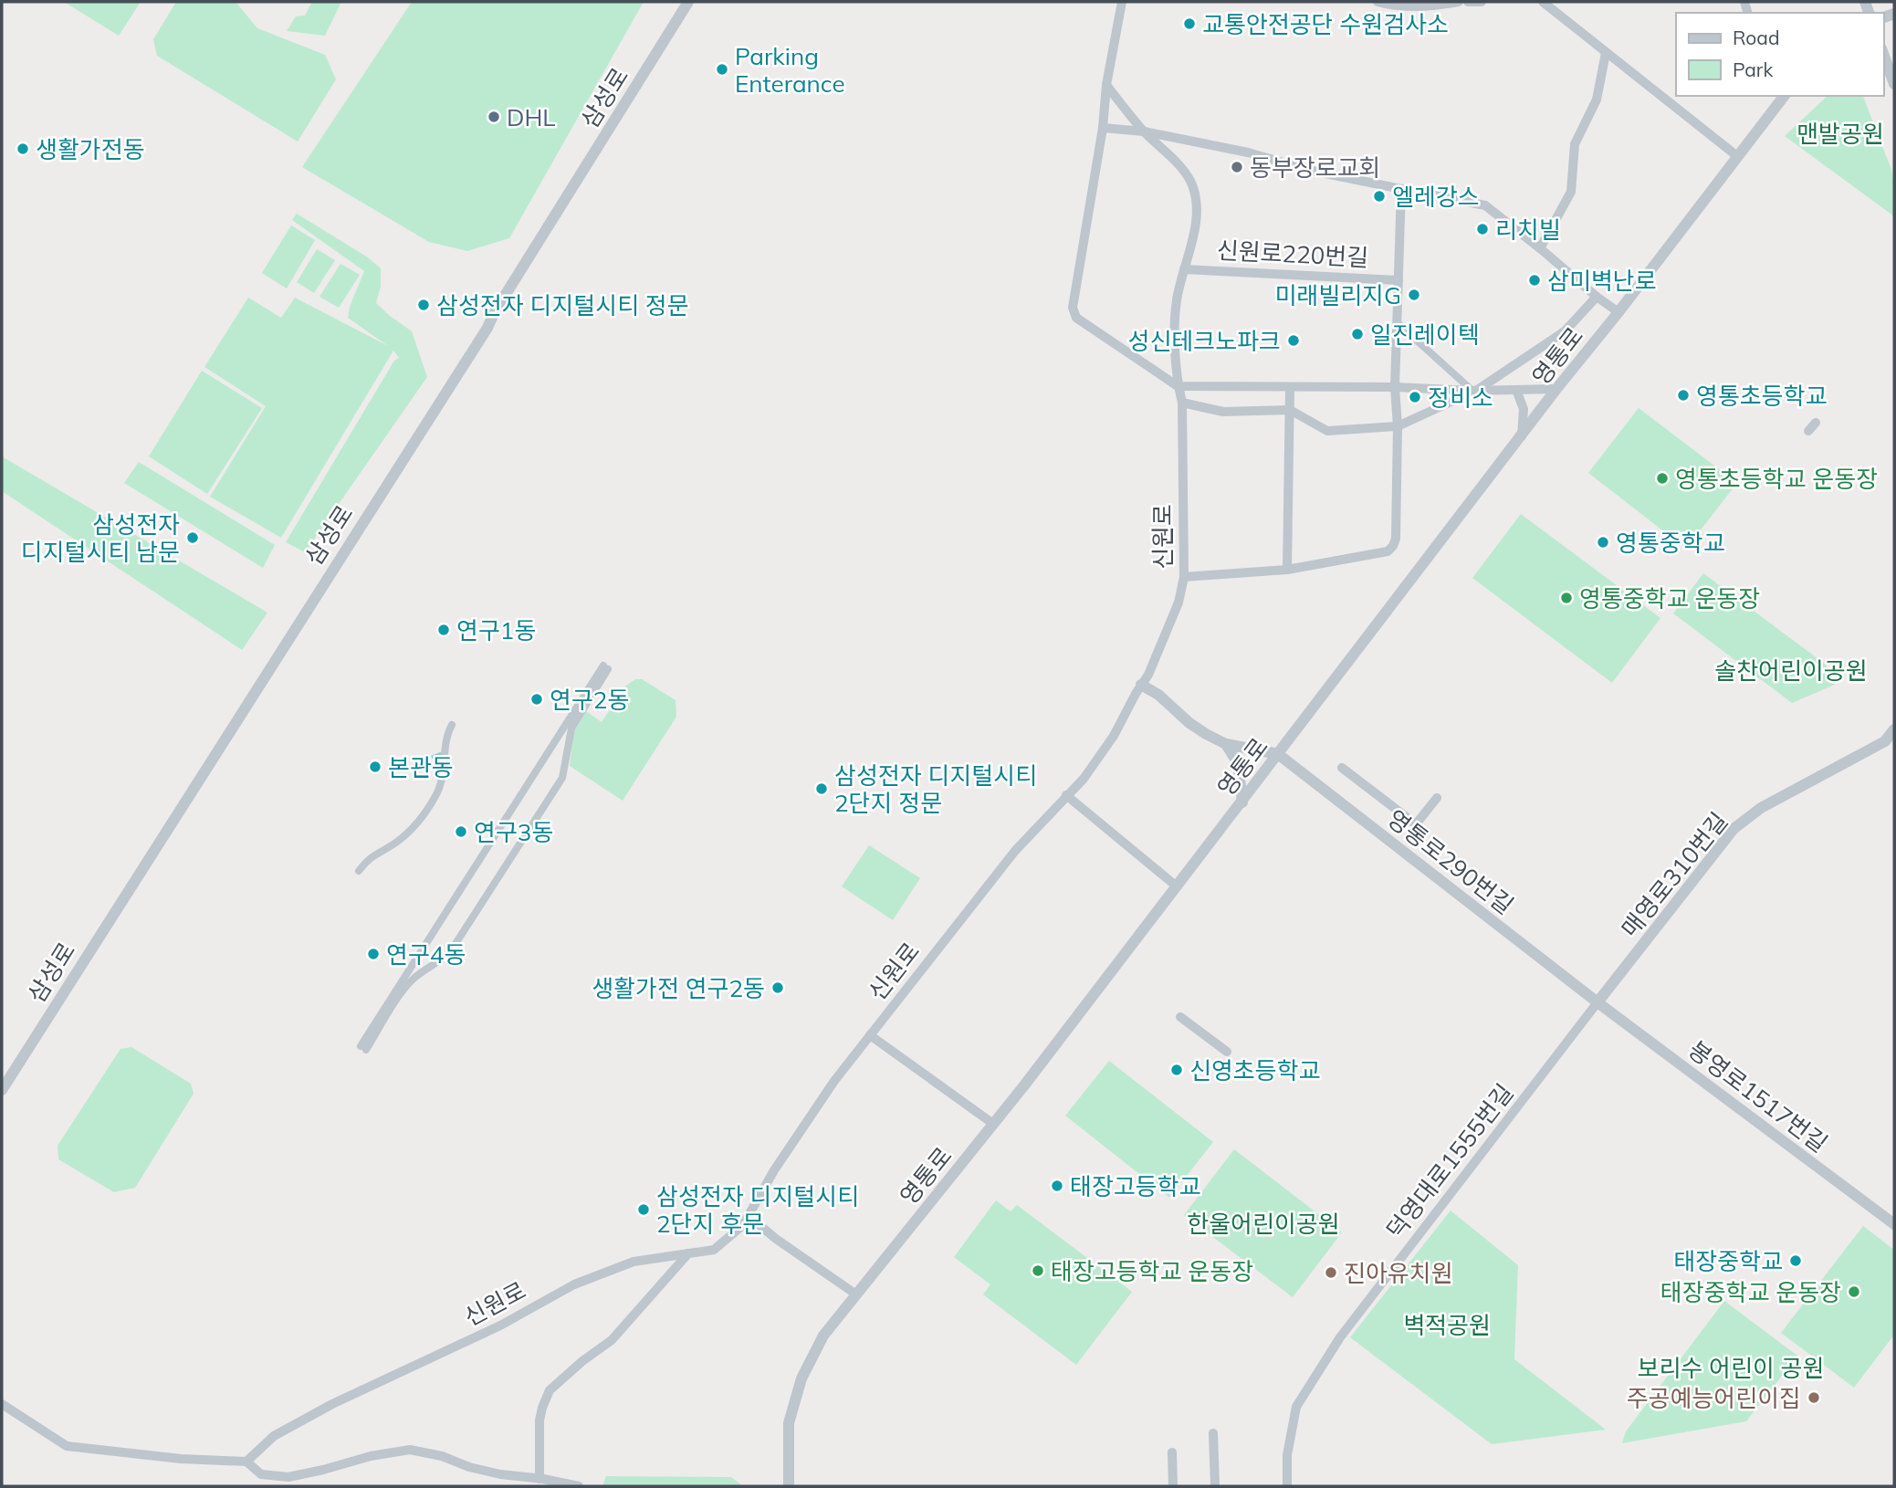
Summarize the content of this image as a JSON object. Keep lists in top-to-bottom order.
{
  "streets": {
    "street": [
      "삼성로",
      "신원로220번길",
      "영통로",
      "신원로",
      "영통로290번길",
      "매영로310번길",
      "봉영로1517번길",
      "덕영대로1555번길"
    ]
  },
  "crossings": [
    ["신원로220번길", "신원로"],
    ["영통로", "영통로290번길"],
    ["영통로290번길", "매영로310번길"],
    ["영통로290번길", "봉영로1517번길"],
    ["영통로290번길", "덕영대로1555번길"],
    ["매영로310번길", "봉영로1517번길"],
    ["매영로310번길", "덕영대로1555번길"],
    ["봉영로1517번길", "덕영대로1555번길"]
  ],
  "parks": [
    "맨발공원",
    "솔찬어린이공원",
    "한울어린이공원",
    "벽적공원",
    "보리수 어린이 공원"
  ],
  "places": [
    "교통안전공단 수원검사소",
    "Parking Enterance",
    "DHL",
    "생활가전동",
    "동부장로교회",
    "엘레강스",
    "리치빌",
    "삼미벽난로",
    "미래빌리지G",
    "삼성전자 디지털시티 정문",
    "일진레이텍",
    "성신테크노파크",
    "영통초등학교",
    "정비소",
    "영통초등학교 운동장",
    "삼성전자 디지털시티 남문",
    "영통중학교",
    "영통중학교 운동장",
    "연구1동",
    "연구2동",
    "본관동",
    "삼성전자 디지털시티 2단지 정문",
    "연구3동",
    "연구4동",
    "생활가전 연구2동",
    "신영초등학교",
    "태장고등학교",
    "삼성전자 디지털시티 2단지 후문",
    "태장중학교",
    "태장고등학교 운동장",
    "진아유치원",
    "태장중학교 운동장",
    "주공예능어린이집"
  ],
  "legend": ["Road", "Park"]
}
